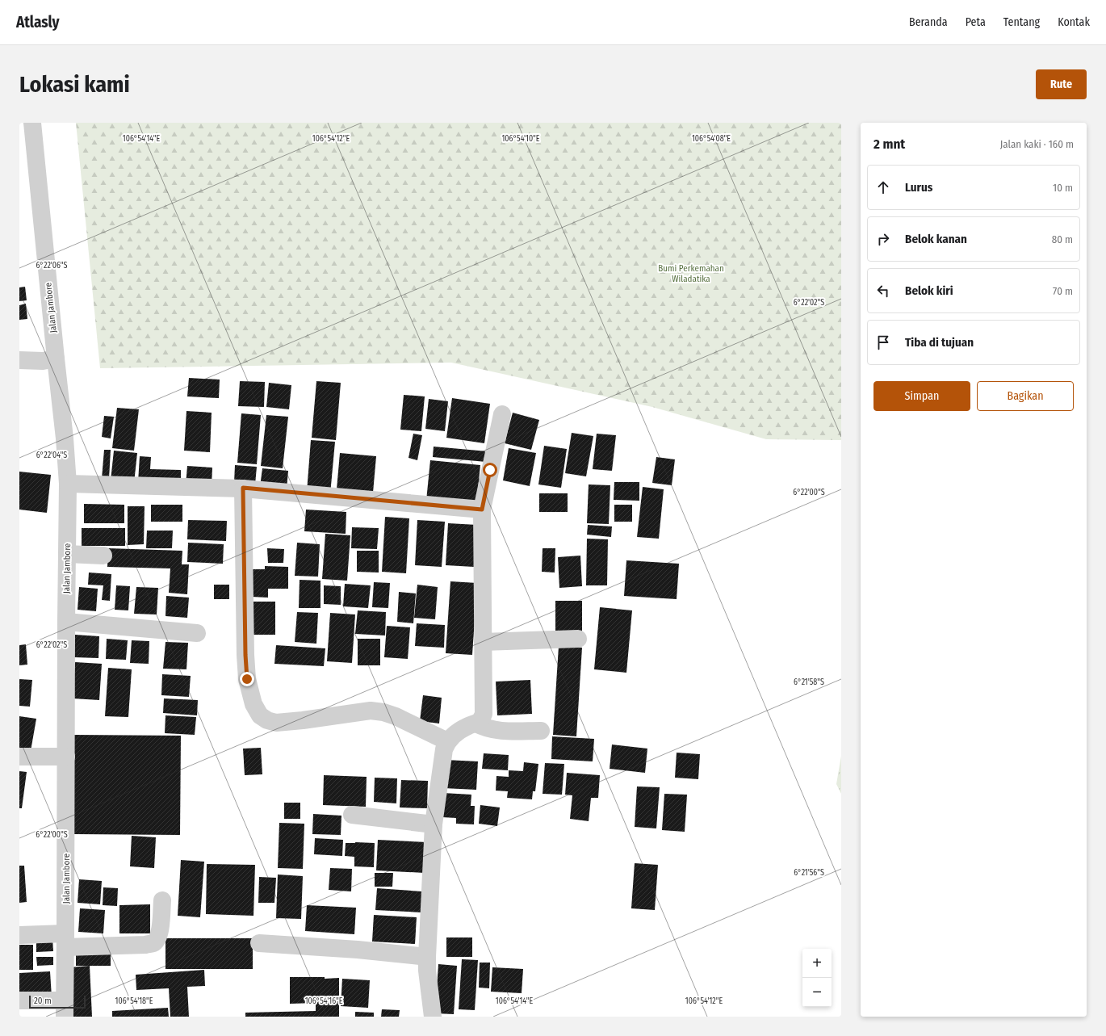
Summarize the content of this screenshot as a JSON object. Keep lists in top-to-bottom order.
{
  "streets": {
    "street": ["Jalan Jambore"]
  },
  "parks": ["Bumi Perkemahan Wiladatika"],
  "scale_bar": "20 m",
  "page": {
    "header": "Atlasly",
    "nav": [
      "Beranda",
      "Peta",
      "Tentang",
      "Kontak"
    ],
    "buttons": [
      "Rute",
      ["Simpan", "Bagikan"]
    ],
    "title": "Lokasi kami",
    "heading": ["2 mnt", "Jalan kaki · 160 m"],
    "list": [
      ["Lurus", "10 m"],
      ["Belok kanan", "80 m"],
      ["Belok kiri", "70 m"],
      "Tiba di tujuan"
    ],
    "map_buttons": ["+", "−"],
    "scale": "20 m"
  },
  "coordinates": [
    "106°54'14\"E",
    "106°54'12\"E",
    "106°54'10\"E",
    "106°54'08\"E",
    "6°22'06\"S",
    "6°22'02\"S",
    "6°22'04\"S",
    "6°22'00\"S",
    "6°21'58\"S",
    "6°21'56\"S",
    "106°54'18\"E",
    "106°54'16\"E"
  ]
}
